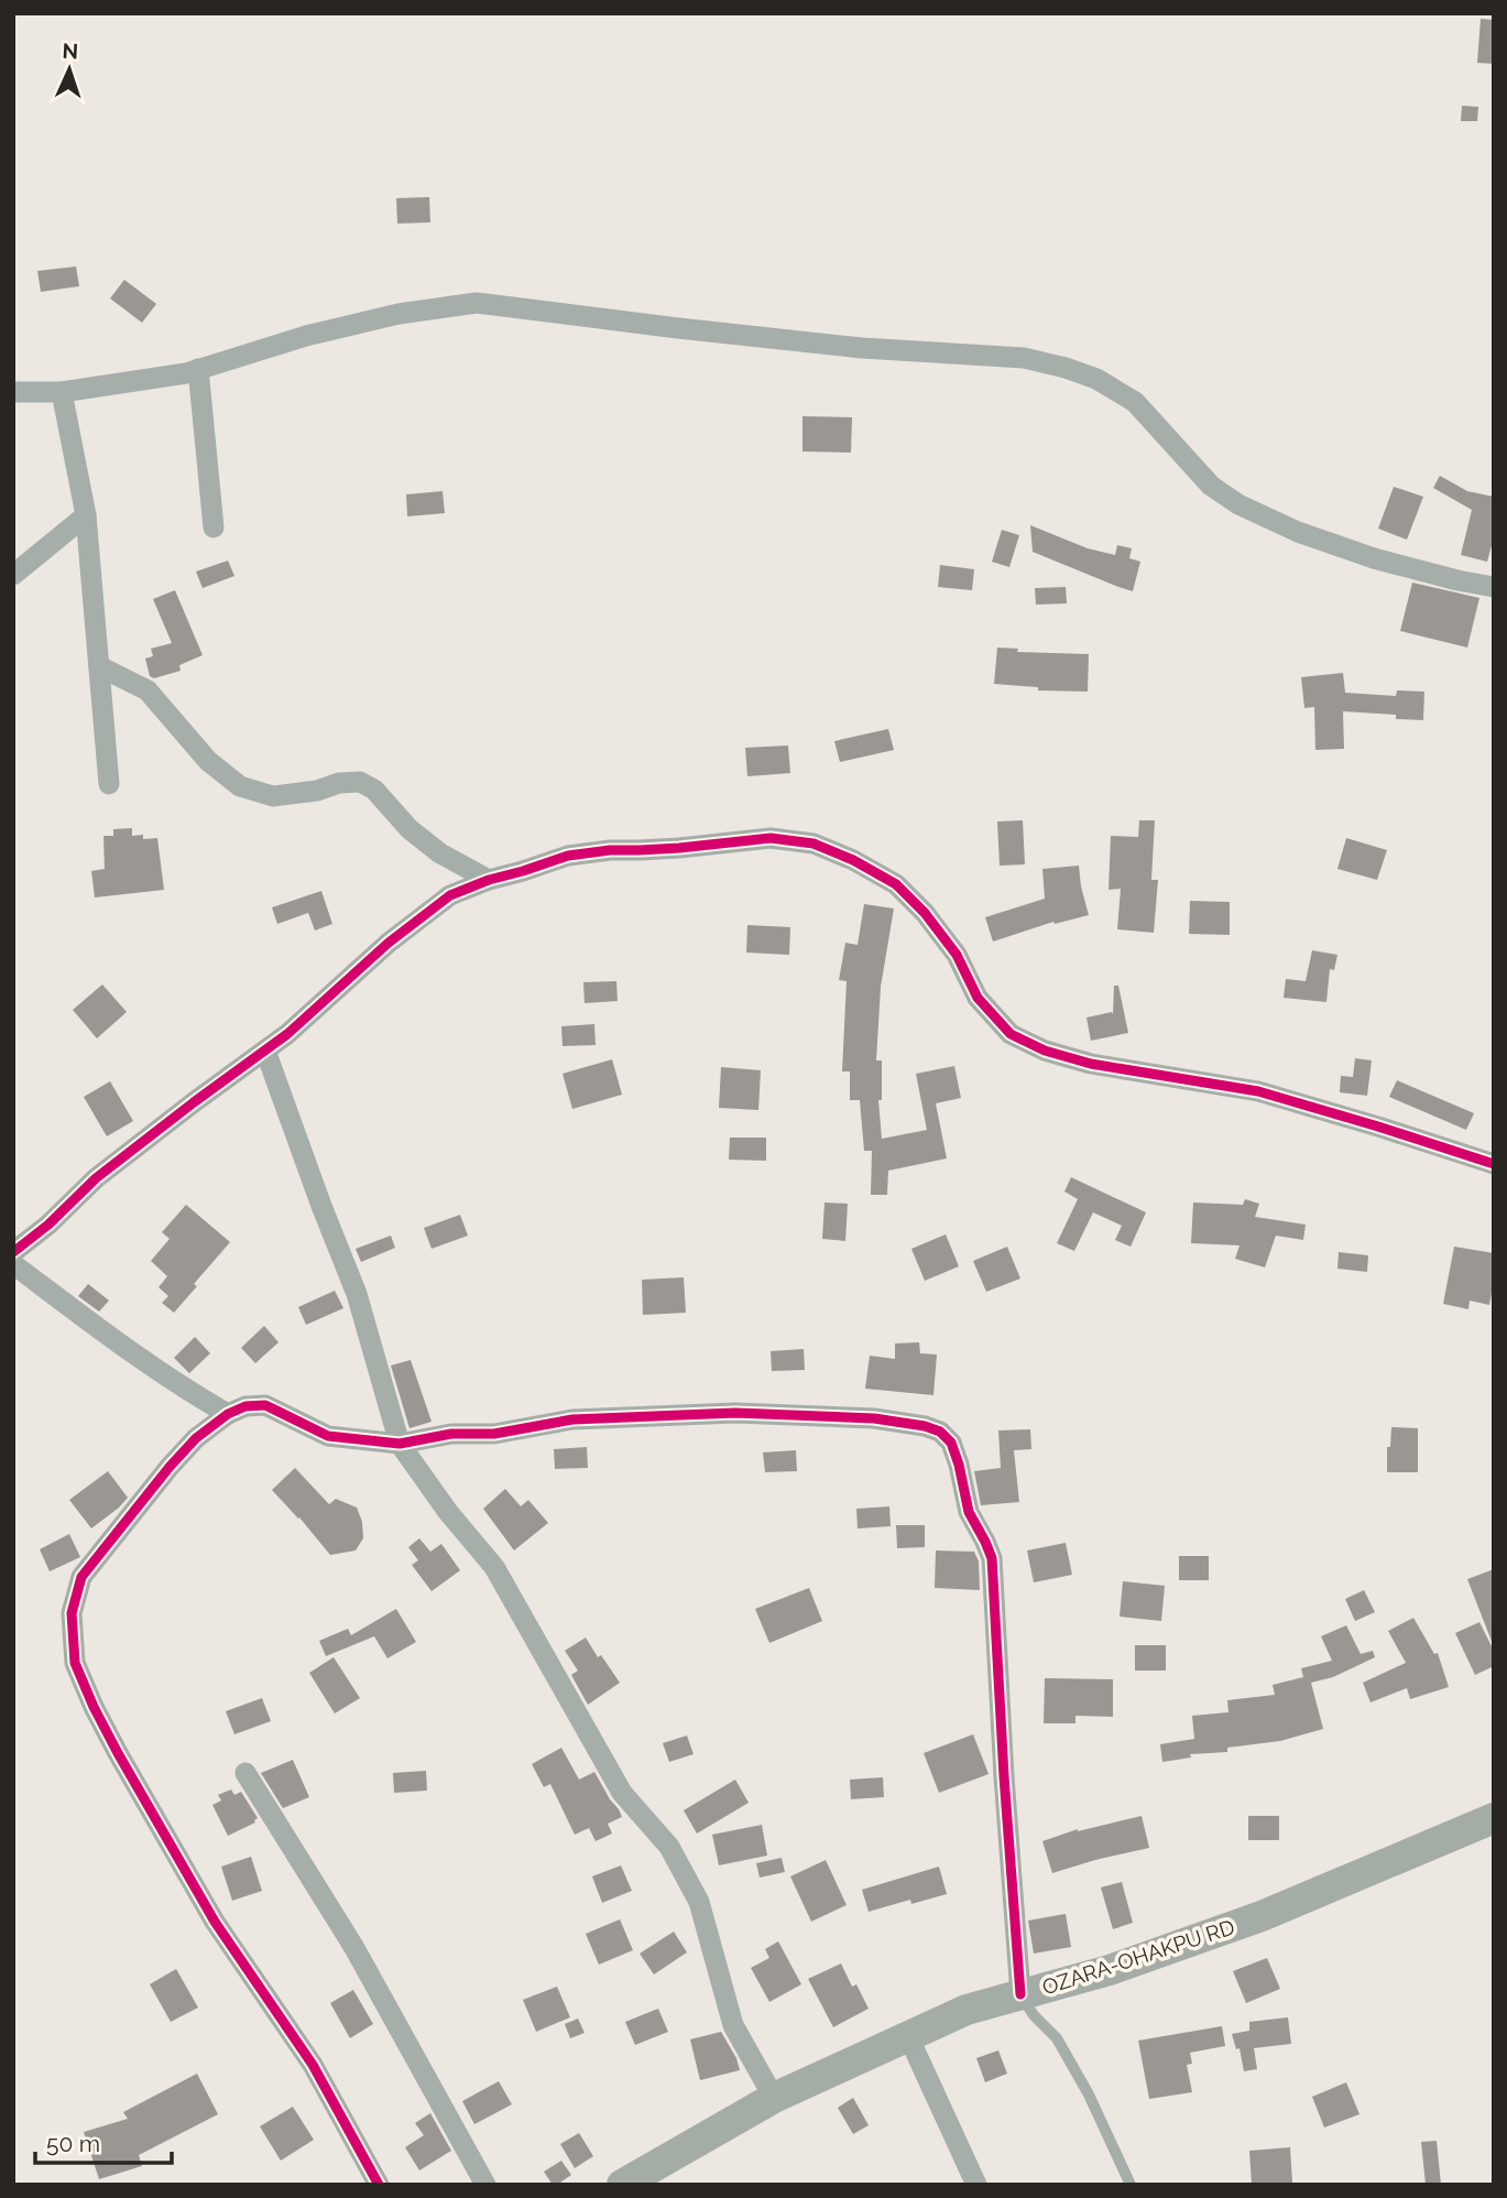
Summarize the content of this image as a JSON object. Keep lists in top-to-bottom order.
{
  "streets": {
    "main road": ["OZARA-OHAKPU RD"]
  },
  "scale_bar": "50 m",
  "north": "top"
}
